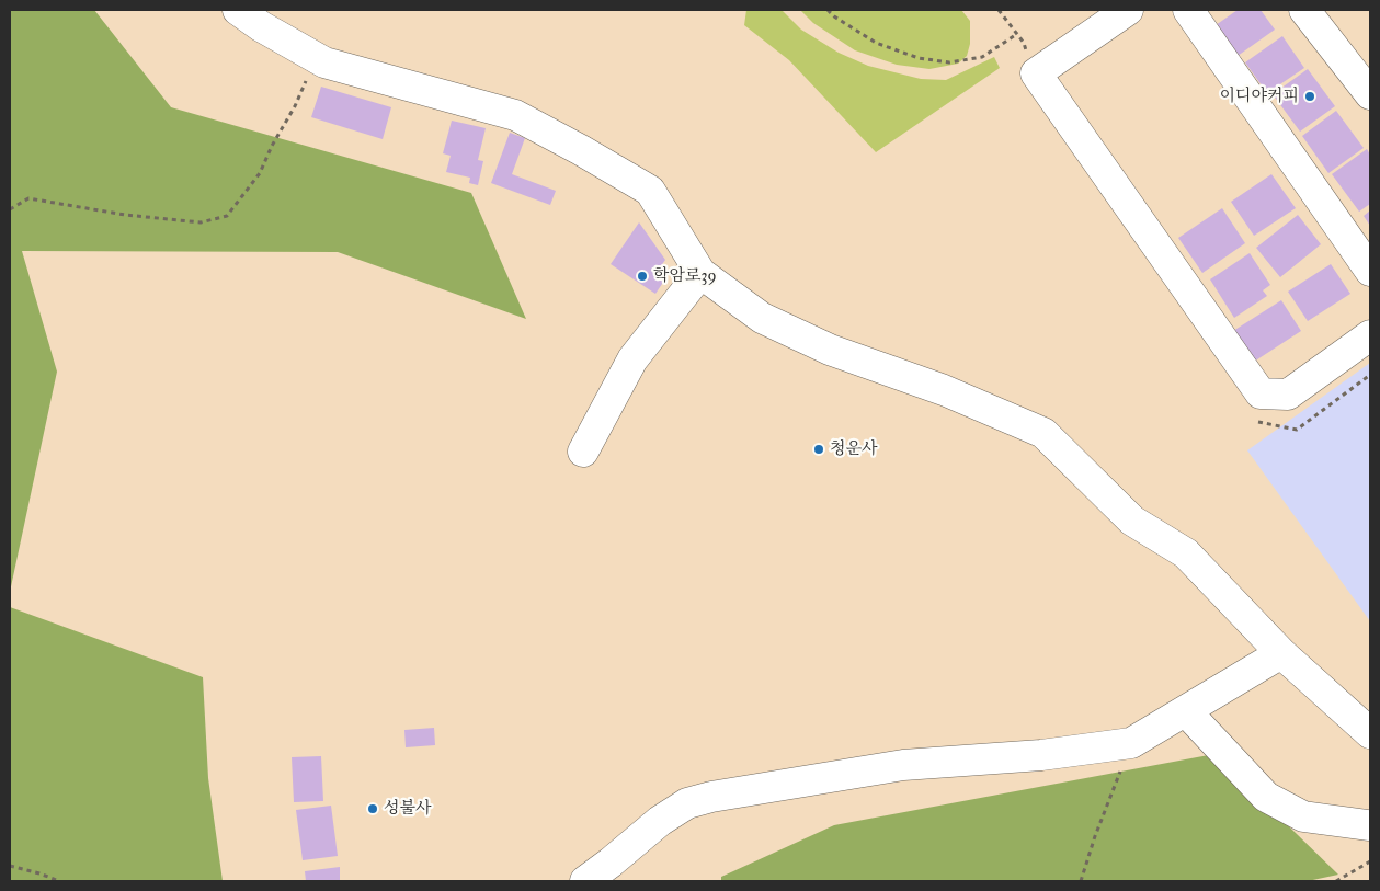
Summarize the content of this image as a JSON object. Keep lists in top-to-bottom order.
{
  "places": [
    "이디야커피",
    "학암로39",
    "청운사",
    "성불사"
  ]
}
